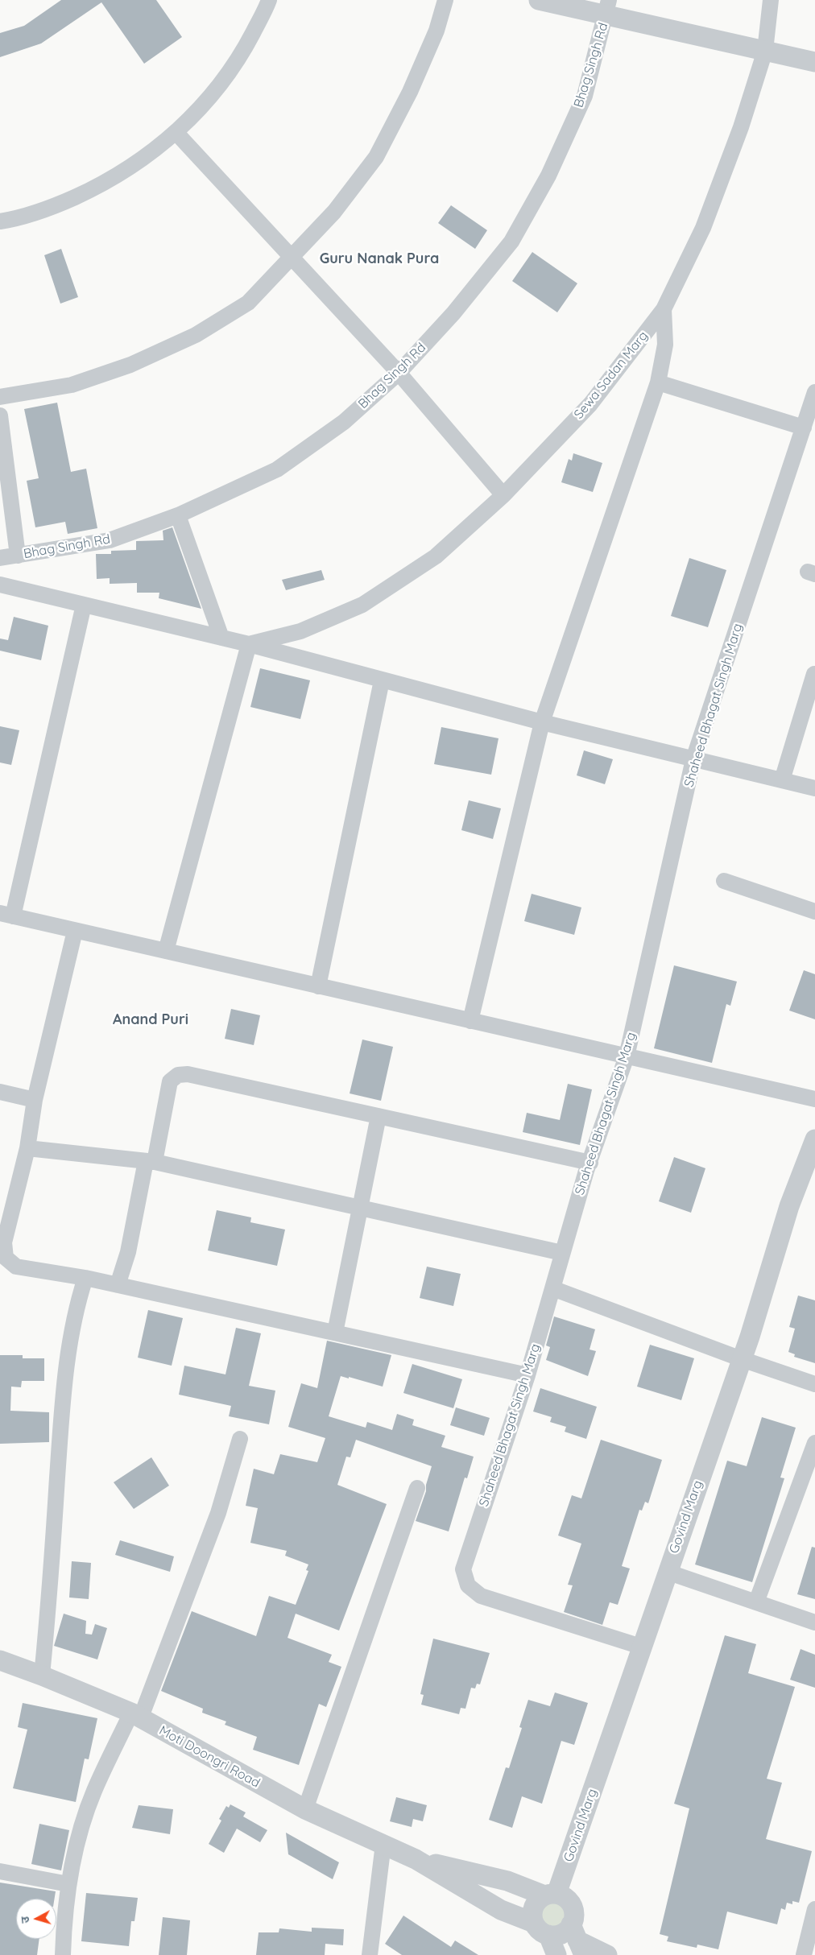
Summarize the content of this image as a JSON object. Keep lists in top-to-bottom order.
{
  "streets": {
    "street": [
      "Bhag Singh Rd",
      "Sewa Sadan Marg",
      "Shaheed Bhagat Singh Marg",
      "Govind Marg",
      "Moti Doongri Road"
    ]
  },
  "crossings": [
    ["Shaheed Bhagat Singh Marg", "Govind Marg"],
    ["Govind Marg", "Moti Doongri Road"]
  ],
  "districts": ["Guru Nanak Pura", "Anand Puri"],
  "north": "left"
}
